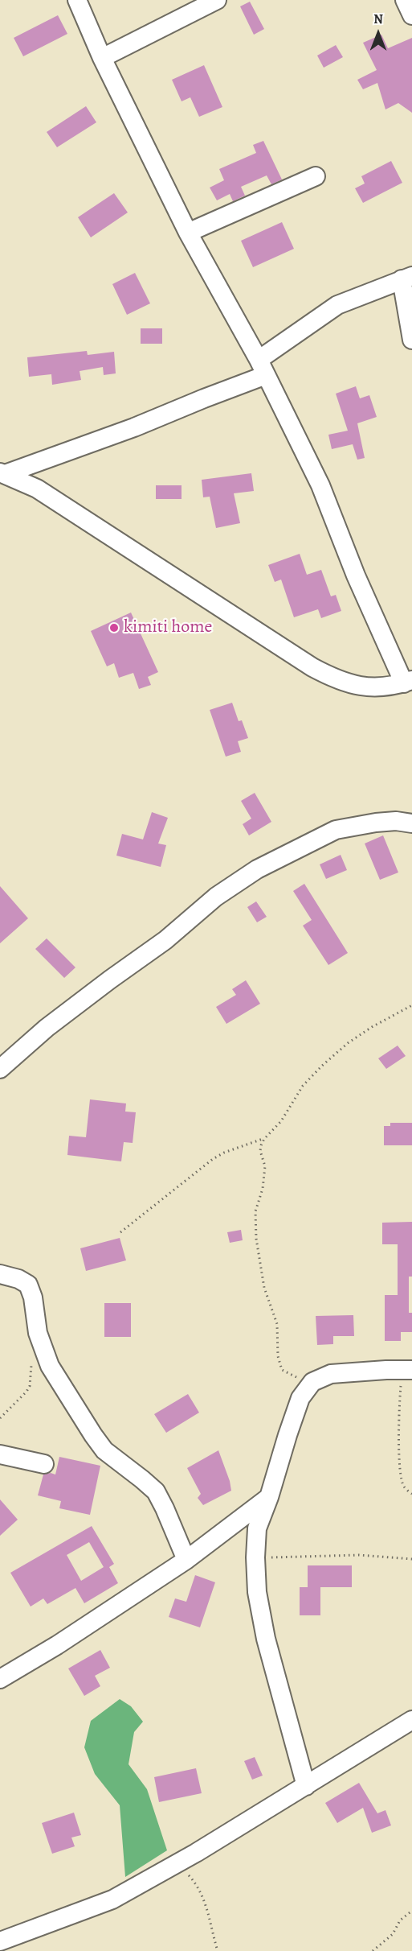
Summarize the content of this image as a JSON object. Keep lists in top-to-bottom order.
{
  "places": ["kimiti home"],
  "north": "top"
}
